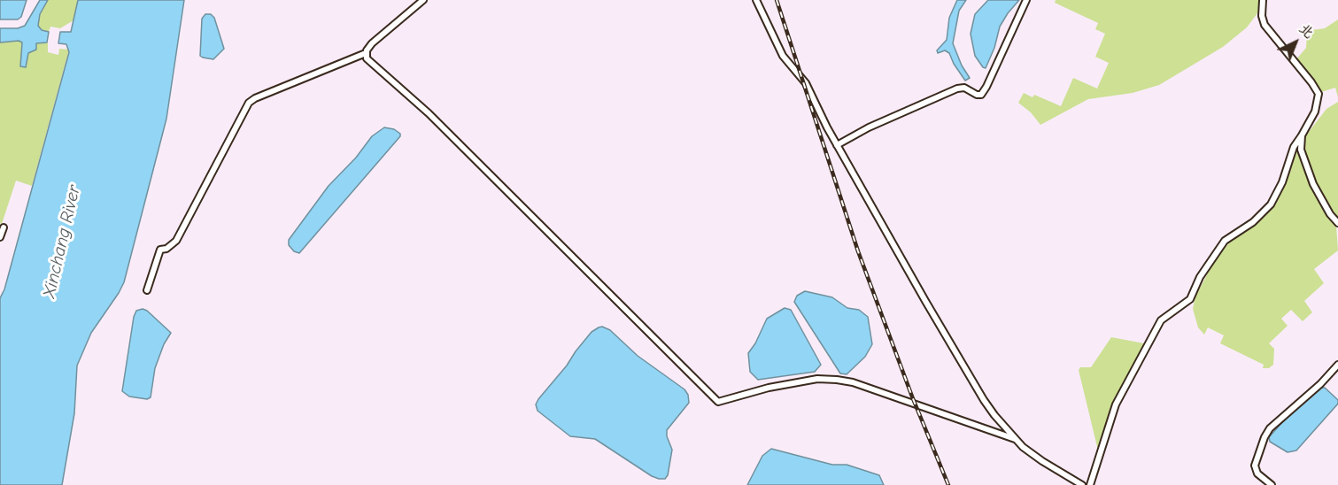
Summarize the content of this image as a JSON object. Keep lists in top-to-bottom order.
{
  "water": ["Xinchang River"],
  "north": "top right"
}
